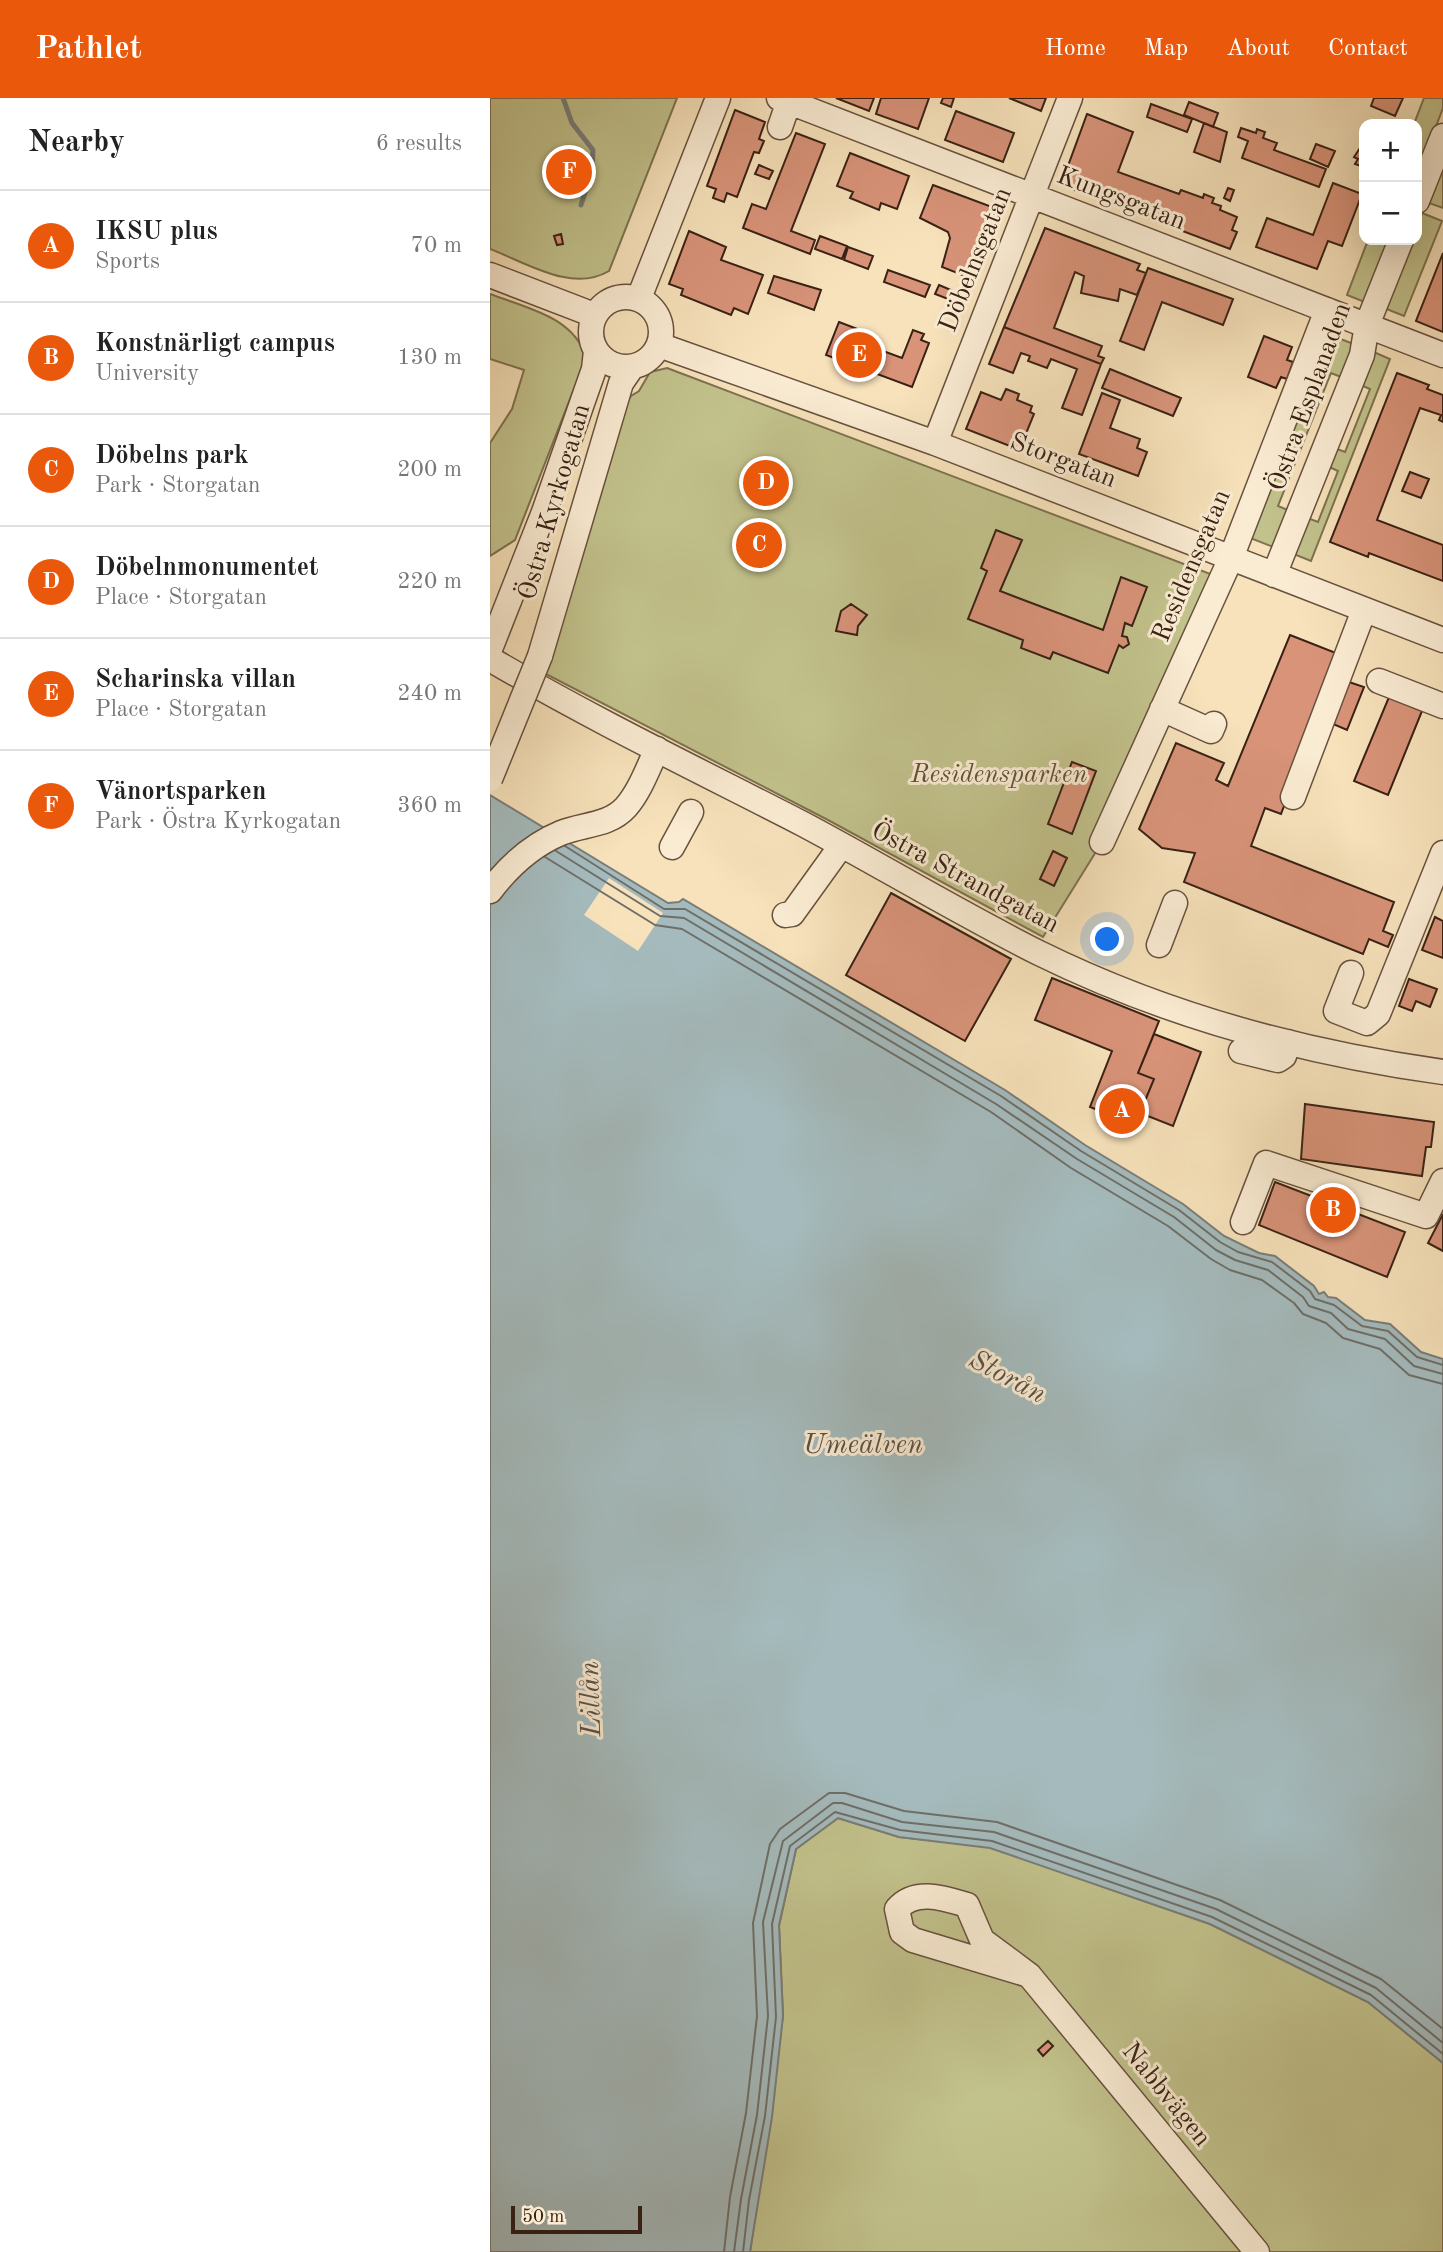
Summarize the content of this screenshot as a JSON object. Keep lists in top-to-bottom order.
{
  "streets": {
    "street": [
      "Kungsgatan",
      "Döbelnsgatan",
      "Östra Esplanaden",
      "Storgatan",
      "Östra Kyrkogatan",
      "Residensgatan",
      "Östra Strandgatan",
      "Nabbvägen"
    ]
  },
  "crossings": [
    ["Kungsgatan", "Döbelnsgatan"],
    ["Kungsgatan", "Östra Esplanaden"],
    ["Kungsgatan", "Residensgatan"],
    ["Döbelnsgatan", "Storgatan"],
    ["Östra Esplanaden", "Storgatan"],
    ["Storgatan", "Östra Kyrkogatan"],
    ["Storgatan", "Residensgatan"],
    ["Östra Kyrkogatan", "Östra Strandgatan"]
  ],
  "water": ["Storån", "Umeälven", "Lillån"],
  "parks": ["Residensparken"],
  "scale_bar": "50 m",
  "page": {
    "header": "Pathlet",
    "nav": [
      "Home",
      "Map",
      "About",
      "Contact"
    ],
    "heading": ["Nearby", "6 results"],
    "map_buttons": ["+", "−"],
    "pins": [
      "F",
      "E",
      "D",
      "C",
      "A",
      "B"
    ],
    "list": [
      {
        "mark": "A",
        "name": "IKSU plus",
        "note": "Sports",
        "value": "70 m"
      },
      {
        "mark": "B",
        "name": "Konstnärligt campus",
        "note": "University",
        "value": "130 m"
      },
      {
        "mark": "C",
        "name": "Döbelns park",
        "note": "Park · Storgatan",
        "value": "200 m"
      },
      {
        "mark": "D",
        "name": "Döbelnmonumentet",
        "note": "Place · Storgatan",
        "value": "220 m"
      },
      {
        "mark": "E",
        "name": "Scharinska villan",
        "note": "Place · Storgatan",
        "value": "240 m"
      },
      {
        "mark": "F",
        "name": "Vänortsparken",
        "note": "Park · Östra Kyrkogatan",
        "value": "360 m"
      }
    ],
    "scale": "50 m"
  }
}
